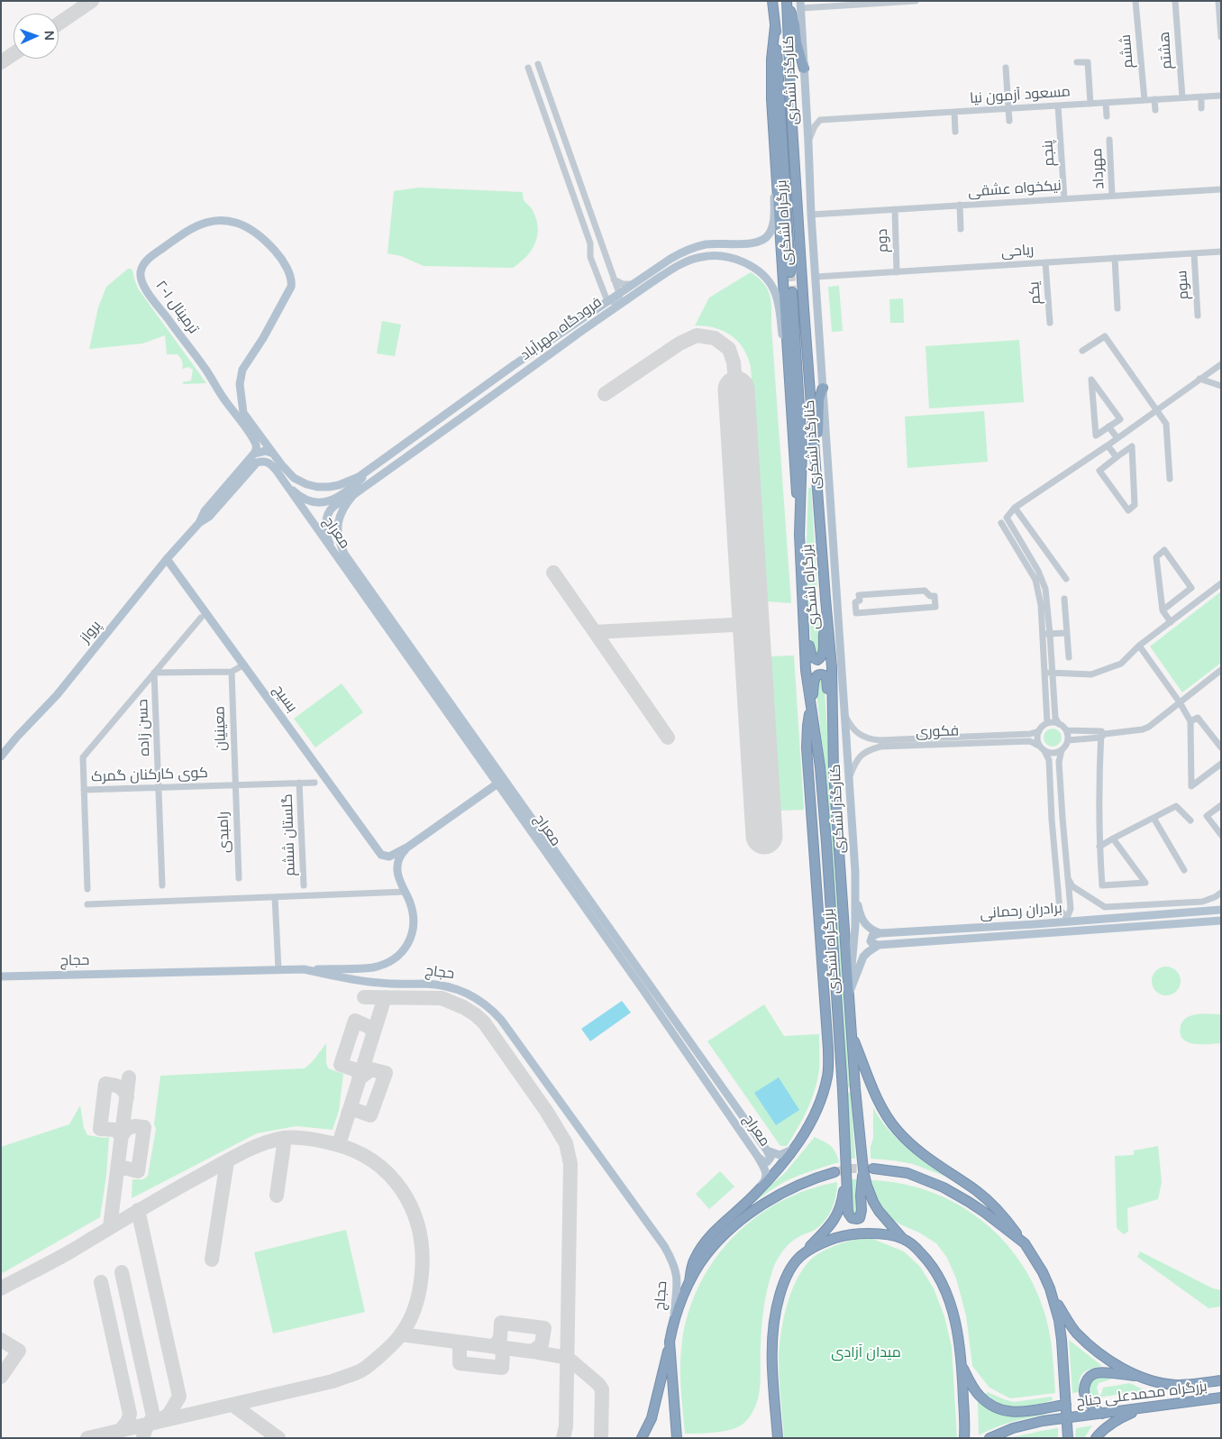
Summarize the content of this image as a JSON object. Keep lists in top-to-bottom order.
{
  "streets": {
    "highway": ["بزرگراه لشگری", "بزرگراه محمدعلی جناح"],
    "main road": [
      "کنارگذر لشکری",
      "ترمینال ۱-۲",
      "فرودگاه مهرآباد",
      "معراج",
      "پرواز",
      "بسیج",
      "برادران رحمانی",
      "حجاج"
    ],
    "street": [
      "هشتم",
      "ششم",
      "مسعود آزمون نیا",
      "پنجم",
      "مهرداد",
      "نیکخواه عشقی",
      "دوم",
      "ریاحی",
      "سوم",
      "یکم",
      "حسن زاده",
      "معینیان",
      "فکوری",
      "کوی کارکنان گمرک",
      "رامبدی",
      "گلستان ششم"
    ]
  },
  "crossings": [
    ["هشتم", "مسعود آزمون نیا"],
    ["ششم", "مسعود آزمون نیا"],
    ["کنارگذر لشکری", "مسعود آزمون نیا"],
    ["کنارگذر لشکری", "نیکخواه عشقی"],
    ["کنارگذر لشکری", "ریاحی"],
    ["کنارگذر لشکری", "فکوری"],
    ["مسعود آزمون نیا", "پنجم"],
    ["پنجم", "نیکخواه عشقی"],
    ["مهرداد", "نیکخواه عشقی"],
    ["نیکخواه عشقی", "دوم"],
    ["دوم", "ریاحی"],
    ["ریاحی", "سوم"],
    ["ریاحی", "یکم"],
    ["فرودگاه مهرآباد", "معراج"],
    ["معراج", "پرواز"],
    ["پرواز", "بسیج"],
    ["حسن زاده", "کوی کارکنان گمرک"],
    ["معینیان", "کوی کارکنان گمرک"],
    ["معینیان", "رامبدی"],
    ["کوی کارکنان گمرک", "رامبدی"],
    ["کوی کارکنان گمرک", "گلستان ششم"]
  ],
  "parks": ["میدان آزادی"],
  "north": "right"
}
